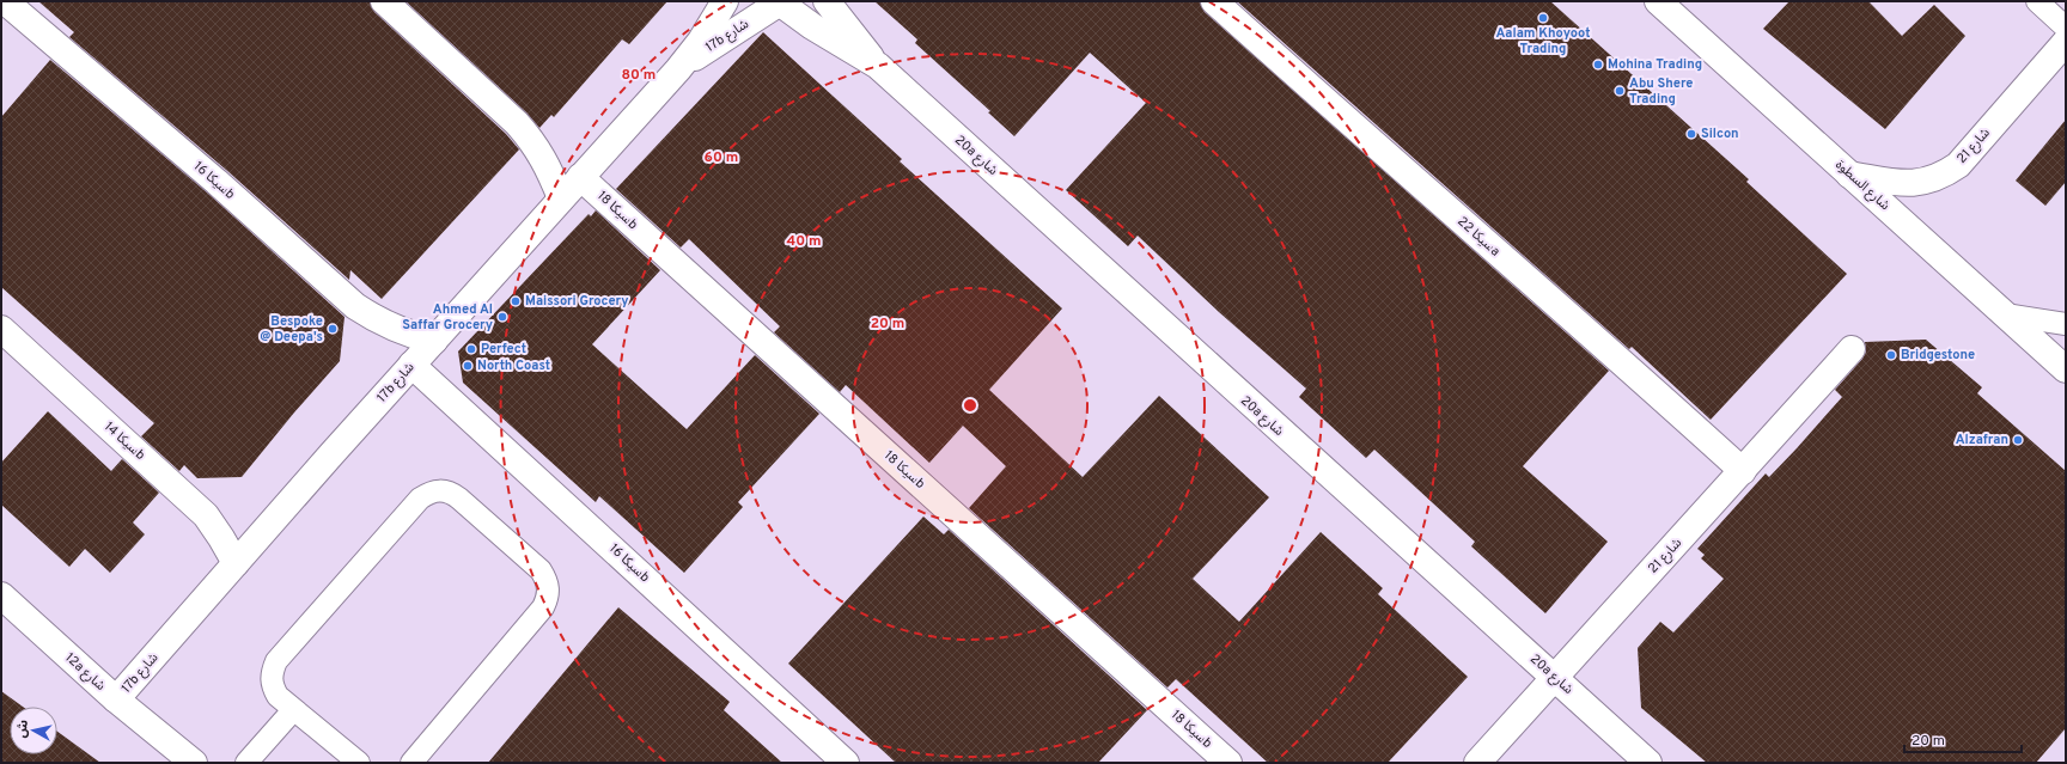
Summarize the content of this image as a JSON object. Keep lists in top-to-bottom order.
{
  "streets": {
    "street": [
      "17b شارع",
      "شارع 21",
      "20a شارع",
      "سيكا 16b",
      "شارع السطوة",
      "سيكا 18b",
      "سيكا 22a",
      "سيكا 14b",
      "12a شارع"
    ]
  },
  "crossings": [
    ["17b شارع", "20a شارع"],
    ["17b شارع", "سيكا 16b"],
    ["17b شارع", "سيكا 18b"],
    ["17b شارع", "سيكا 14b"],
    ["17b شارع", "12a شارع"],
    ["شارع 21", "20a شارع"],
    ["شارع 21", "شارع السطوة"],
    ["شارع 21", "سيكا 22a"]
  ],
  "places": [
    "Aalam Khoyoot Trading",
    "Mohina Trading",
    "Abu Shere Trading",
    "Silcon",
    "Maissori Grocery",
    "Ahmed Al Saffar Grocery",
    "Bespoke @ Deepa's",
    "Perfect",
    "Bridgestone",
    "North Coast",
    "Alzafran"
  ],
  "scale_bar": "20 m",
  "north": "left",
  "rings": [
    "80 m",
    "60 m",
    "40 m",
    "20 m"
  ]
}
